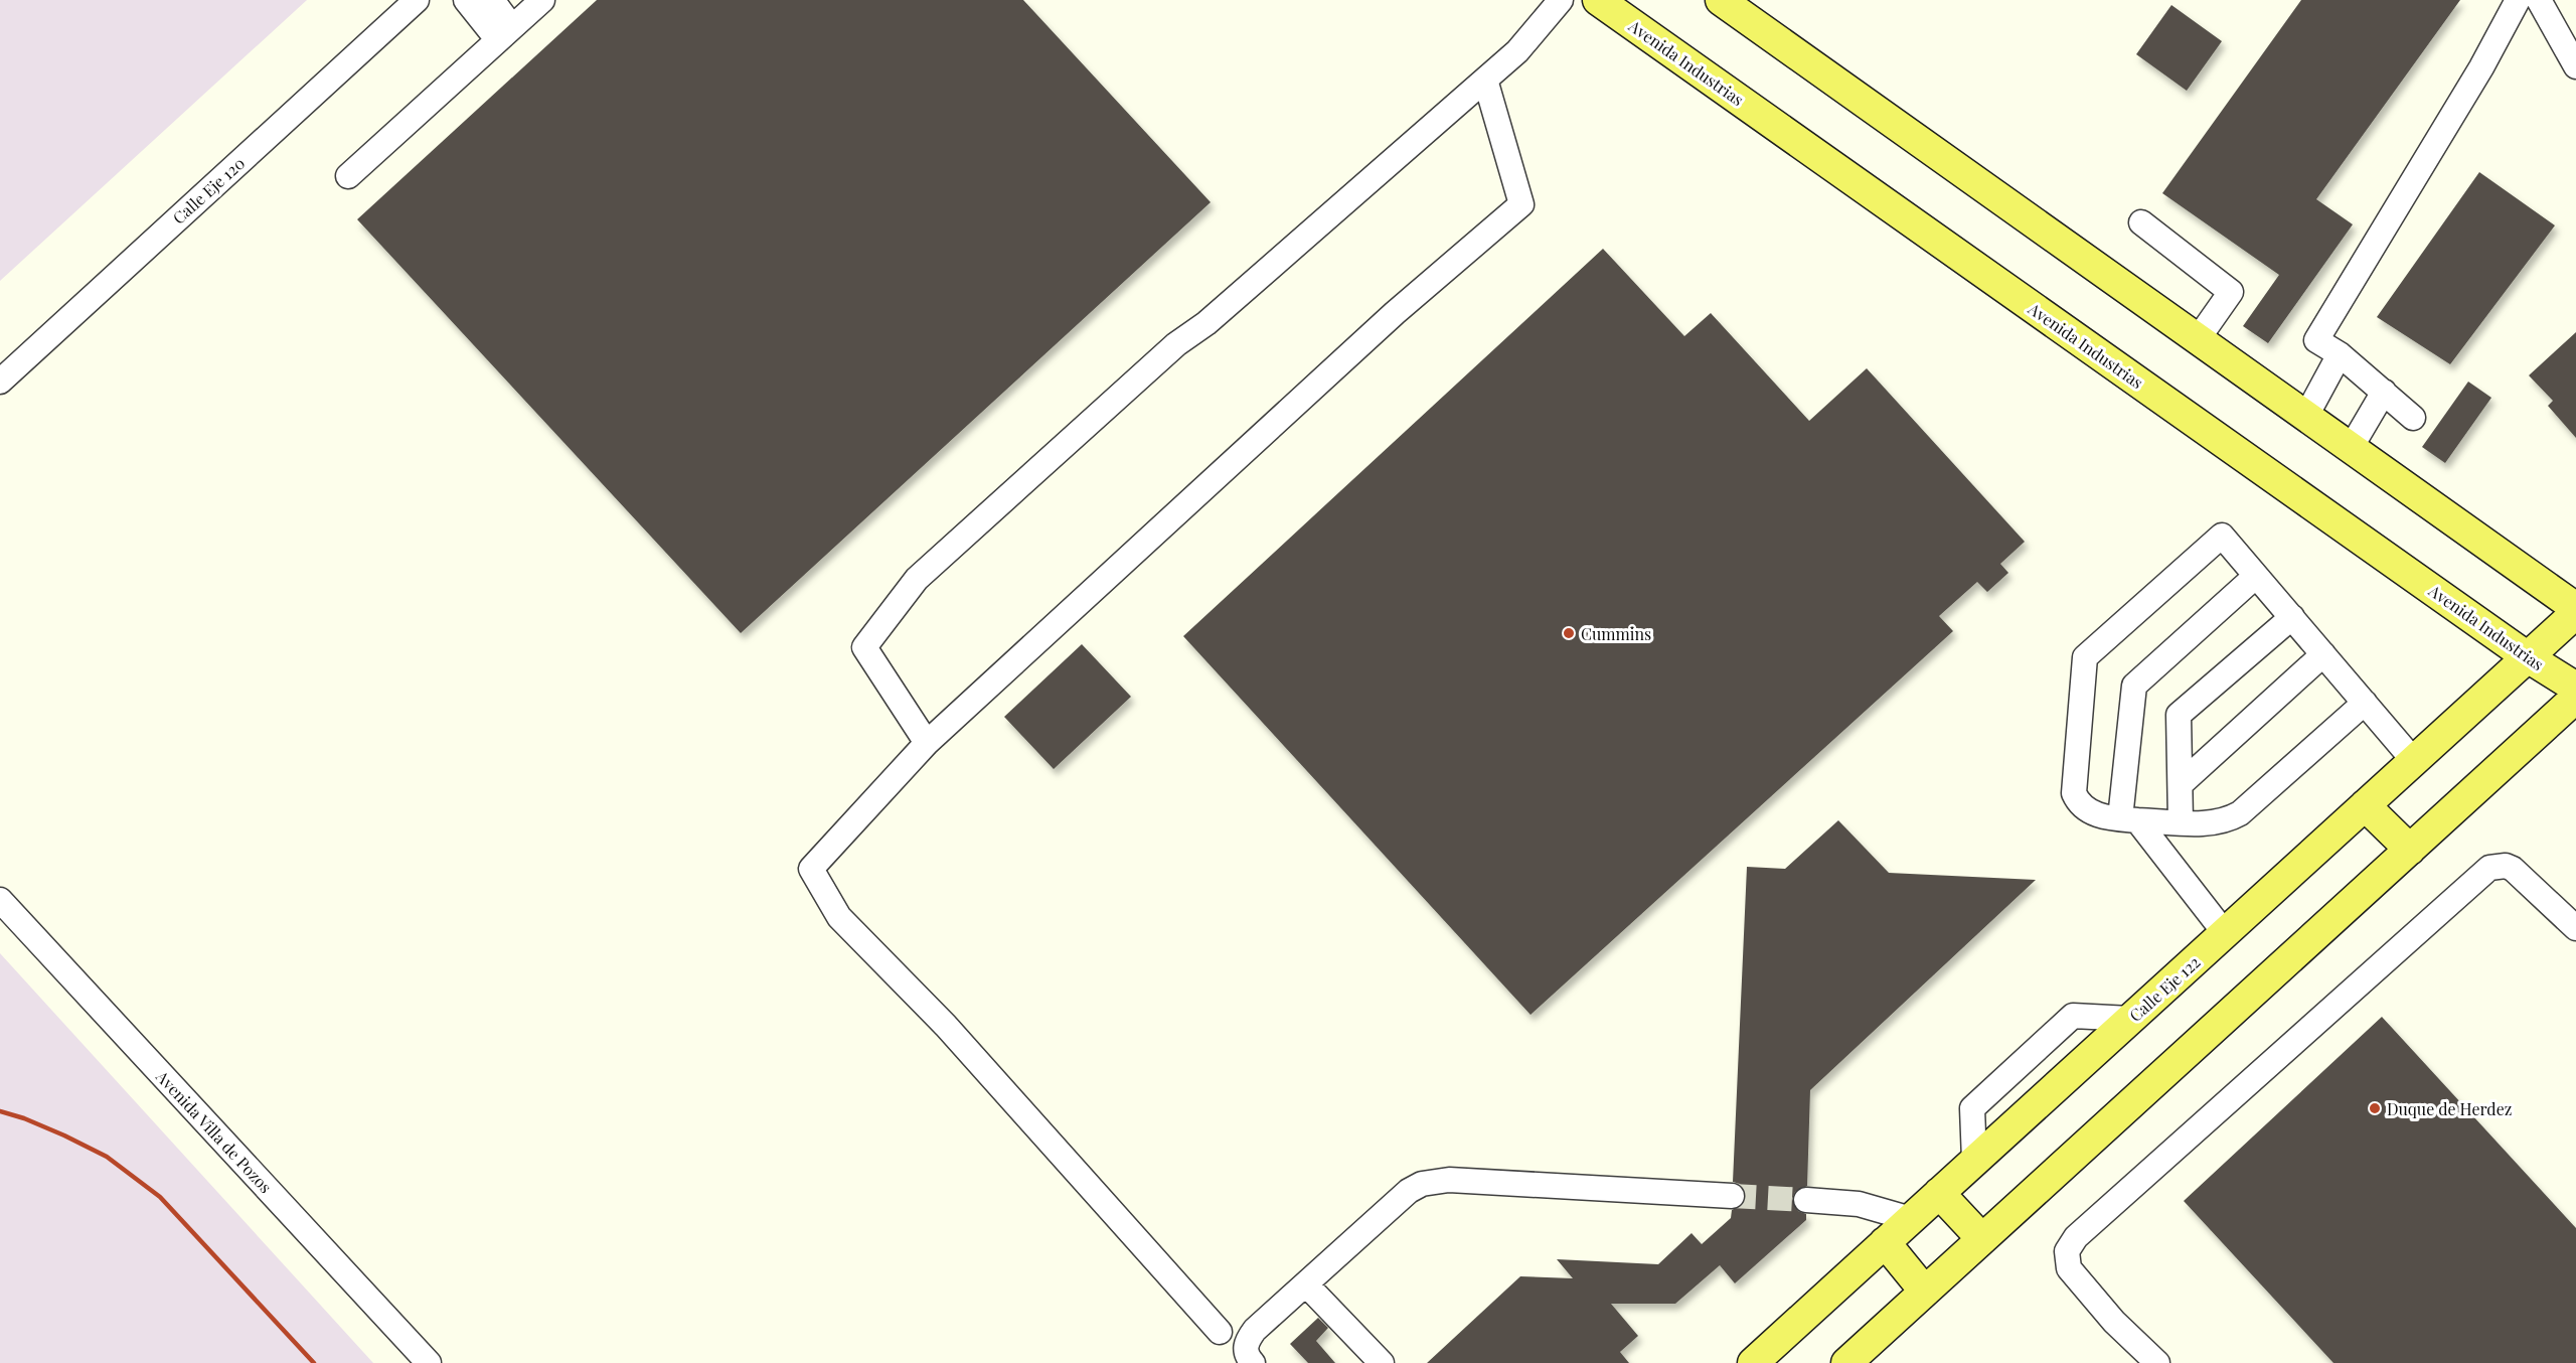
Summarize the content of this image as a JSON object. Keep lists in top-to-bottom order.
{
  "streets": {
    "main road": ["Avenida Industrias", "Calle Eje 122"],
    "street": ["Calle Eje 120", "Avenida Villa de Pozos"]
  },
  "crossings": [
    ["Avenida Industrias", "Calle Eje 122"]
  ],
  "places": ["Cummins", "Duque de Herdez"]
}
